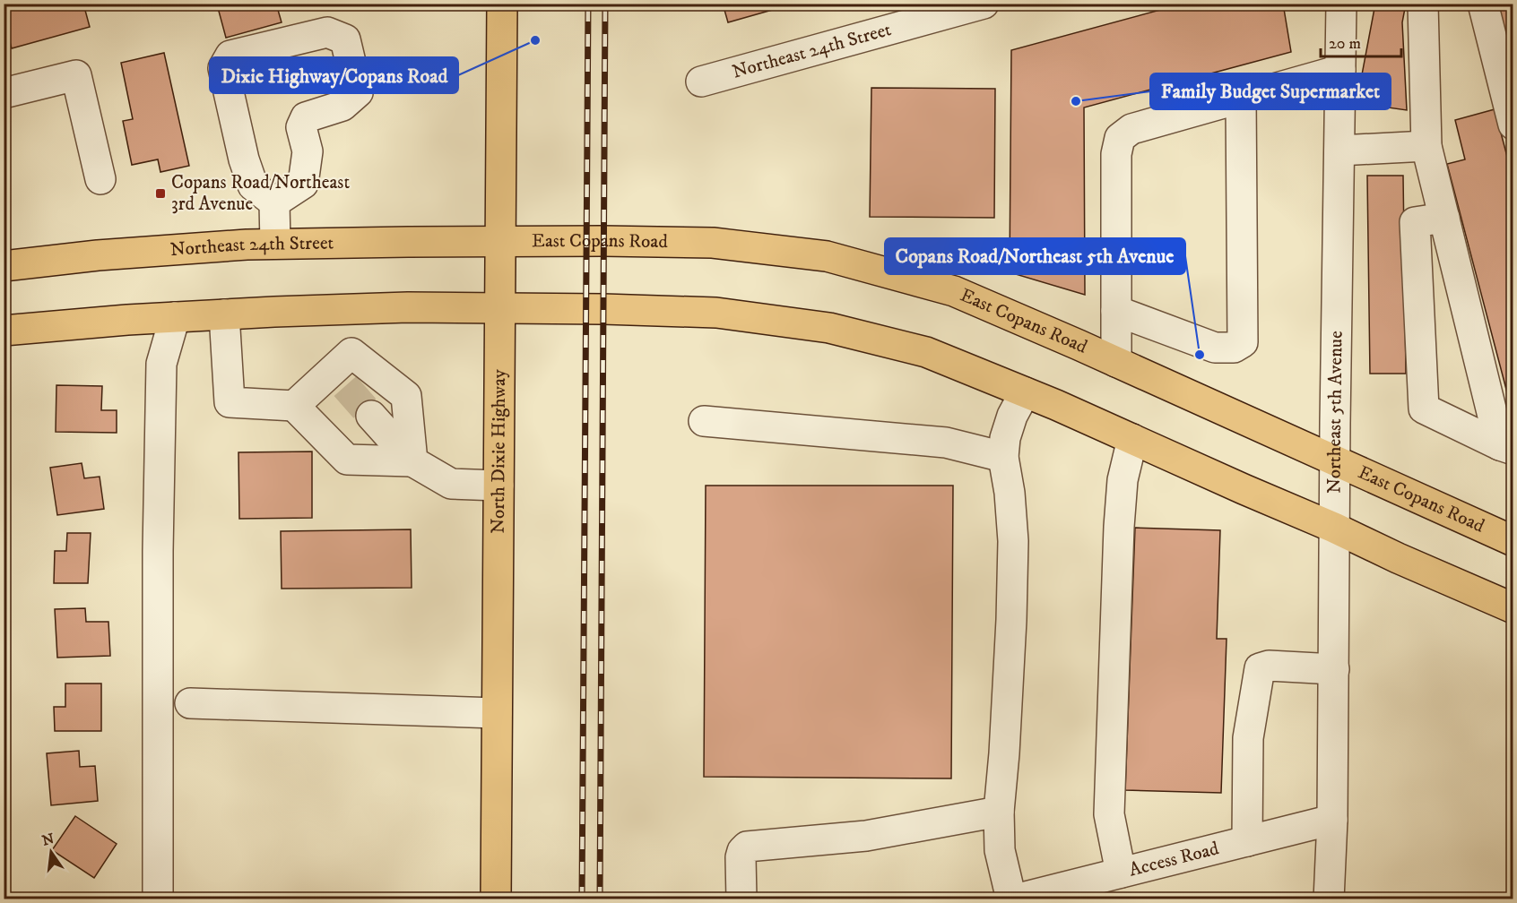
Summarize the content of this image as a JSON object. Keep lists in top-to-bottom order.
{
  "streets": {
    "main road": ["Northeast 24th Street", "East Copans Road", "North Dixie Highway"],
    "street": ["Northeast 5th Avenue", "Access Road"]
  },
  "crossings": [
    ["Northeast 24th Street", "East Copans Road"],
    ["Northeast 24th Street", "North Dixie Highway"],
    ["East Copans Road", "Northeast 5th Avenue"],
    ["East Copans Road", "North Dixie Highway"],
    ["Northeast 5th Avenue", "Access Road"]
  ],
  "places": {
    "other": ["Dixie Highway/Copans Road", "Family Budget Supermarket", "Copans Road/Northeast 5th Avenue"],
    "transit": ["Copans Road/Northeast 3rd Avenue"]
  },
  "scale_bar": "20 m",
  "north": "top"
}
